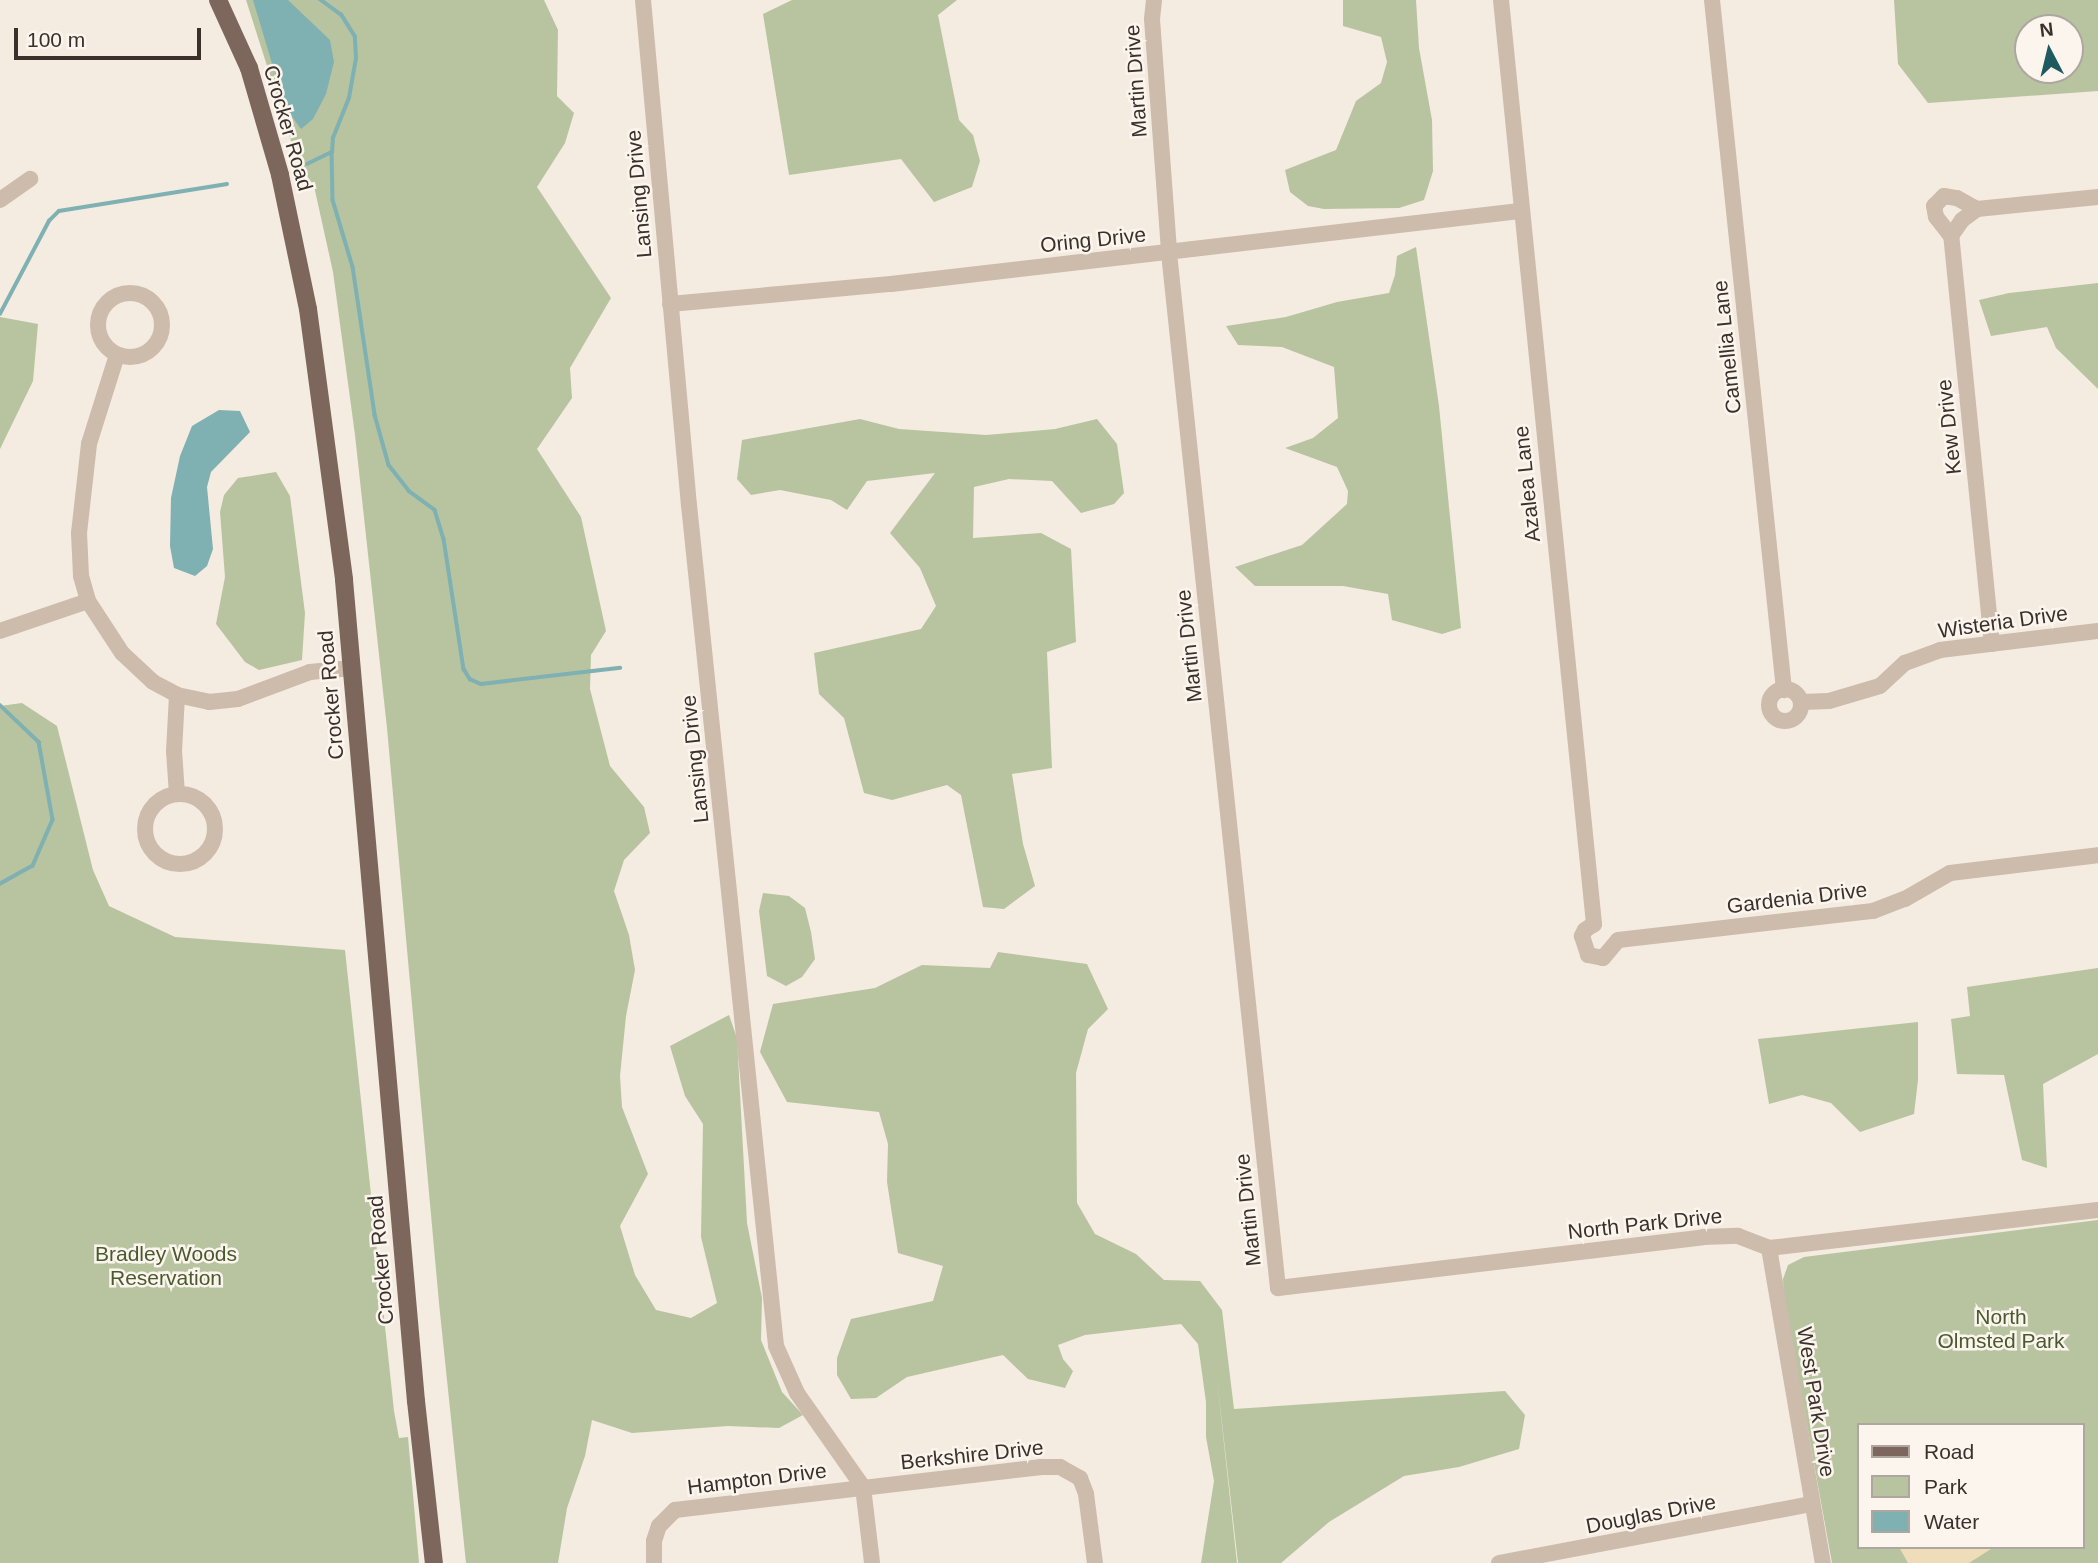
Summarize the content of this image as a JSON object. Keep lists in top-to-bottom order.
{
  "streets": {
    "main road": ["Crocker Road"],
    "street": [
      "Martin Drive",
      "Lansing Drive",
      "Oring Drive",
      "Camellia Lane",
      "Kew Drive",
      "Azalea Lane",
      "Wisteria Drive",
      "Gardenia Drive",
      "North Park Drive",
      "West Park Drive",
      "Berkshire Drive",
      "Hampton Drive",
      "Douglas Drive"
    ]
  },
  "crossings": [
    ["Martin Drive", "Oring Drive"],
    ["Martin Drive", "North Park Drive"],
    ["Lansing Drive", "Oring Drive"],
    ["Lansing Drive", "Berkshire Drive"],
    ["Lansing Drive", "Hampton Drive"],
    ["Oring Drive", "Azalea Lane"],
    ["Camellia Lane", "Wisteria Drive"],
    ["Kew Drive", "Wisteria Drive"],
    ["Azalea Lane", "Gardenia Drive"],
    ["North Park Drive", "West Park Drive"],
    ["West Park Drive", "Douglas Drive"],
    ["Berkshire Drive", "Hampton Drive"]
  ],
  "parks": ["Bradley Woods Reservation", "North Olmsted Park"],
  "legend": ["Road", "Park", "Water"],
  "scale_bar": "100 m",
  "north": "top"
}
